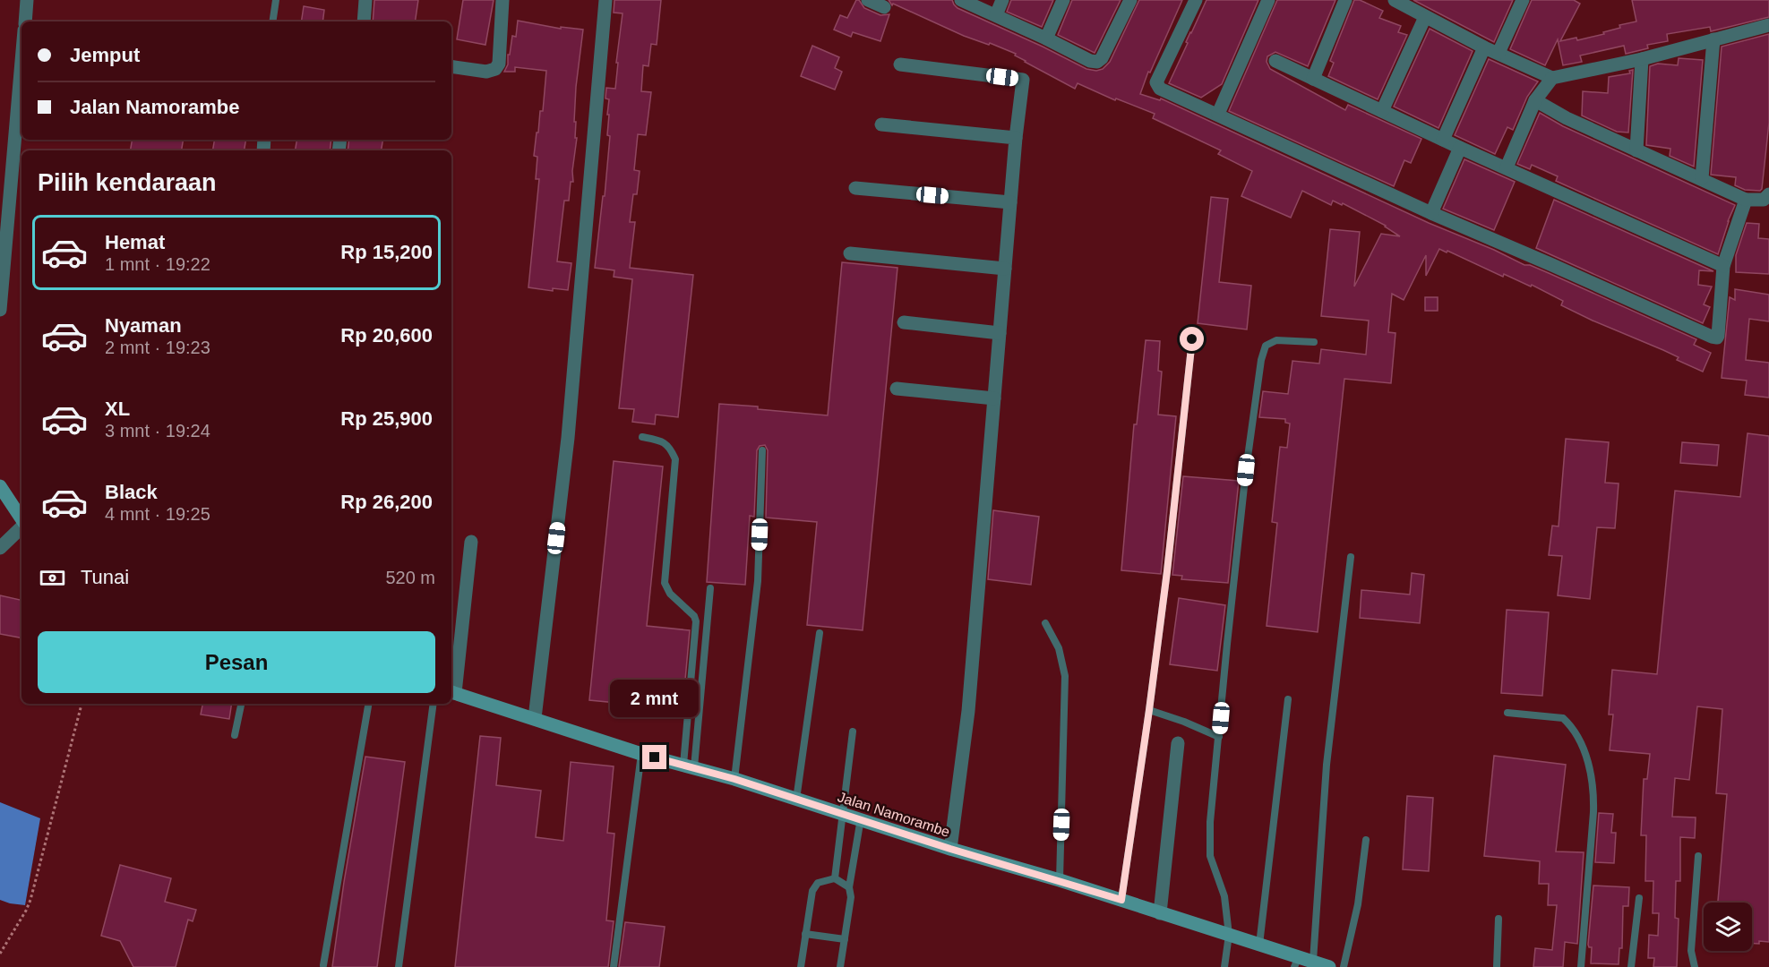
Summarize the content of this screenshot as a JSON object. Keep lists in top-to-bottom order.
{
  "streets": {
    "main road": ["Jalan Namorambe"]
  },
  "page": {
    "banner": ["Jemput", "Jalan Namorambe"],
    "heading": "Pilih kendaraan",
    "list": [
      {
        "name": "Hemat",
        "note": "1 mnt · 19:22",
        "value": "Rp 15,200"
      },
      {
        "name": "Nyaman",
        "note": "2 mnt · 19:23",
        "value": "Rp 20,600"
      },
      {
        "name": "XL",
        "note": "3 mnt · 19:24",
        "value": "Rp 25,900"
      },
      {
        "name": "Black",
        "note": "4 mnt · 19:25",
        "value": "Rp 26,200"
      }
    ],
    "pay": ["Tunai", "520 m"],
    "buttons": "Pesan",
    "bubble": "2 mnt"
  }
}
